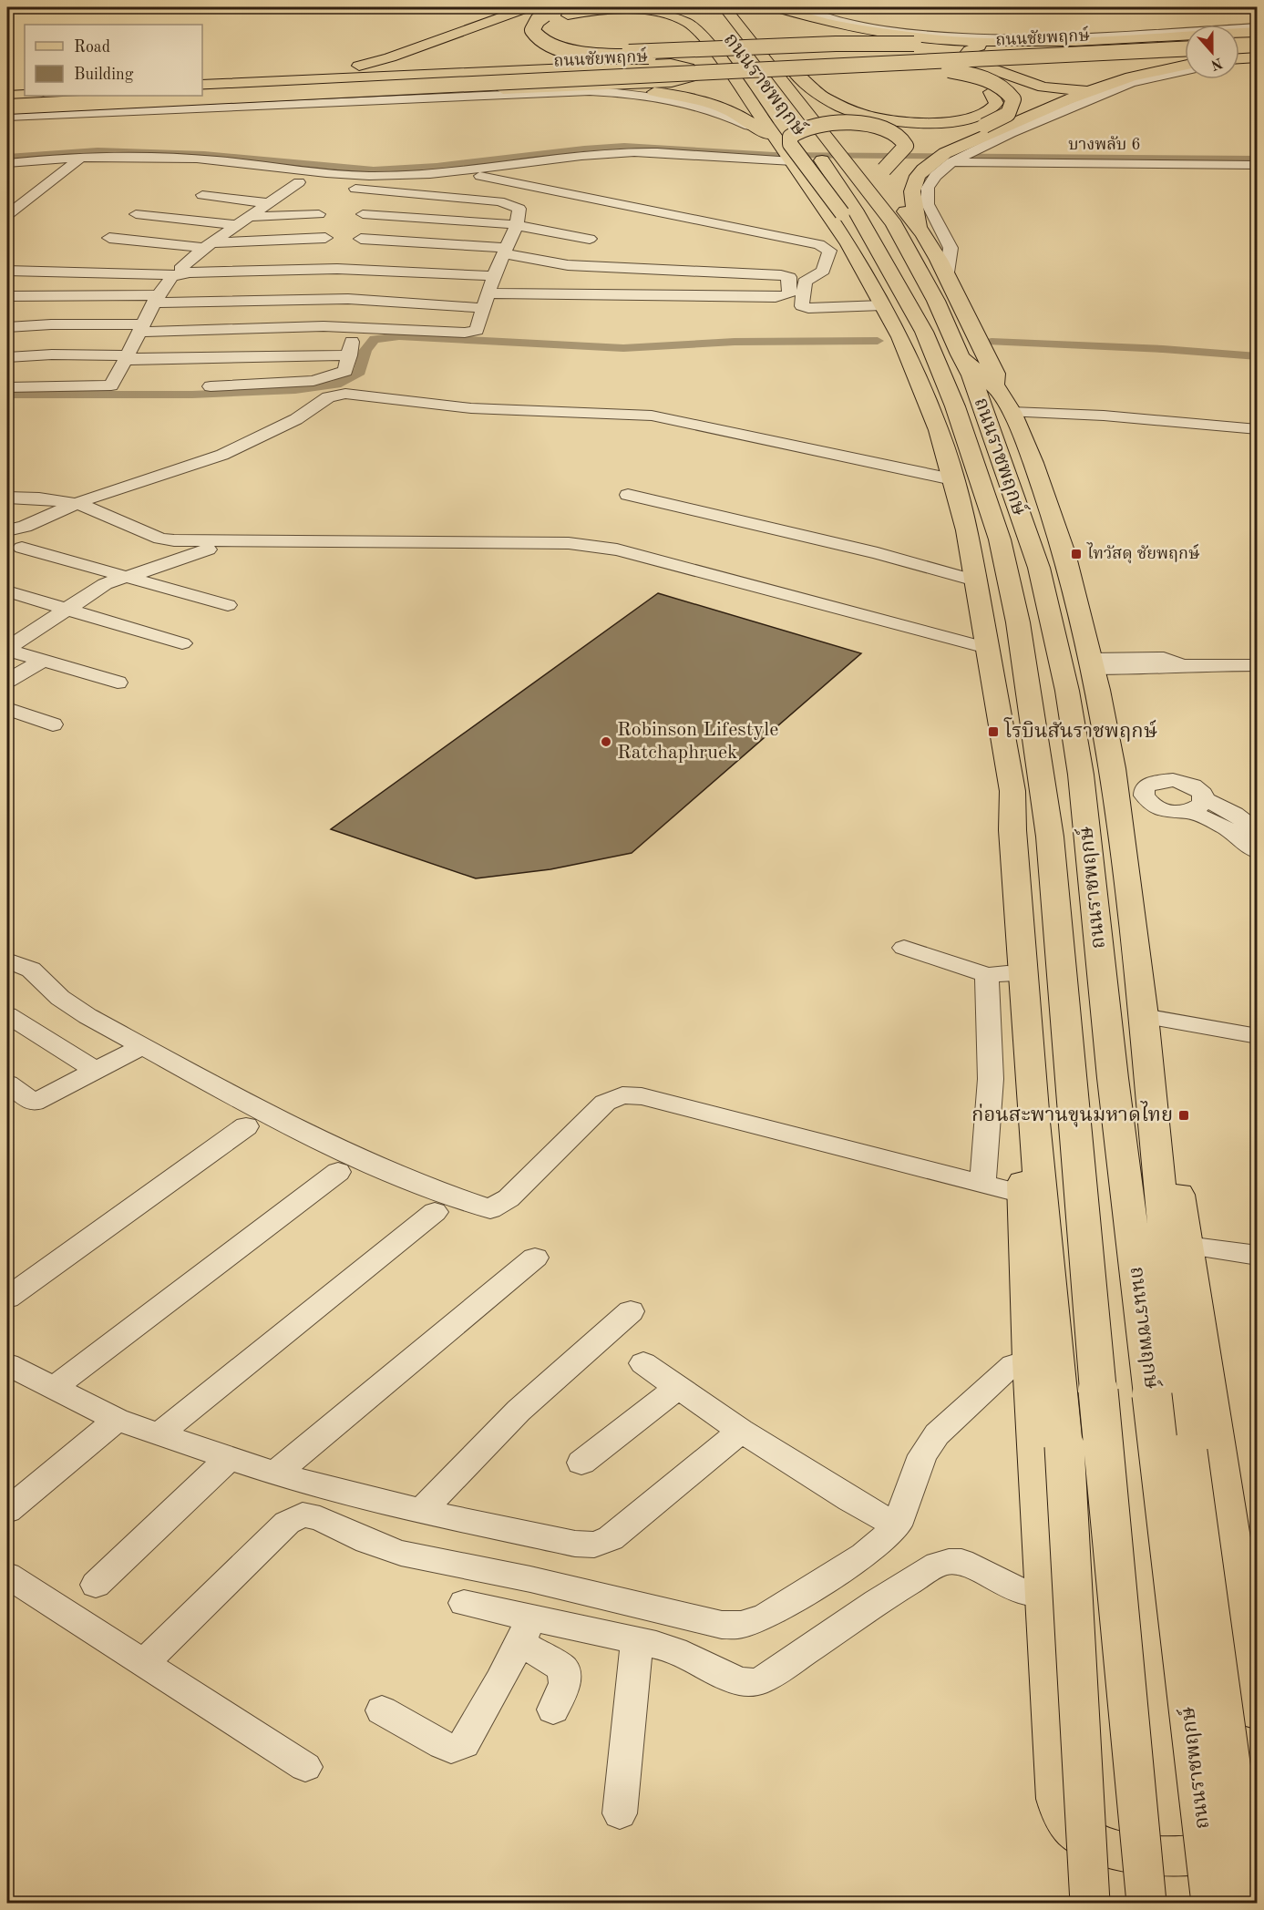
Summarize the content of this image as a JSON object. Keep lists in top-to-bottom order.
{
  "streets": {
    "main road": ["ถนนชัยพฤกษ์", "ถนนราชพฤกษ์"],
    "street": ["บางพลับ 6"]
  },
  "places": {
    "transit": ["ไทวัสดุ ชัยพฤกษ์", "โรบินสันราชพฤกษ์", "ก่อนสะพานขุนมหาดไทย"],
    "other": ["Robinson Lifestyle Ratchaphruek"]
  },
  "legend": ["Road", "Building"],
  "north": "bottom"
}
